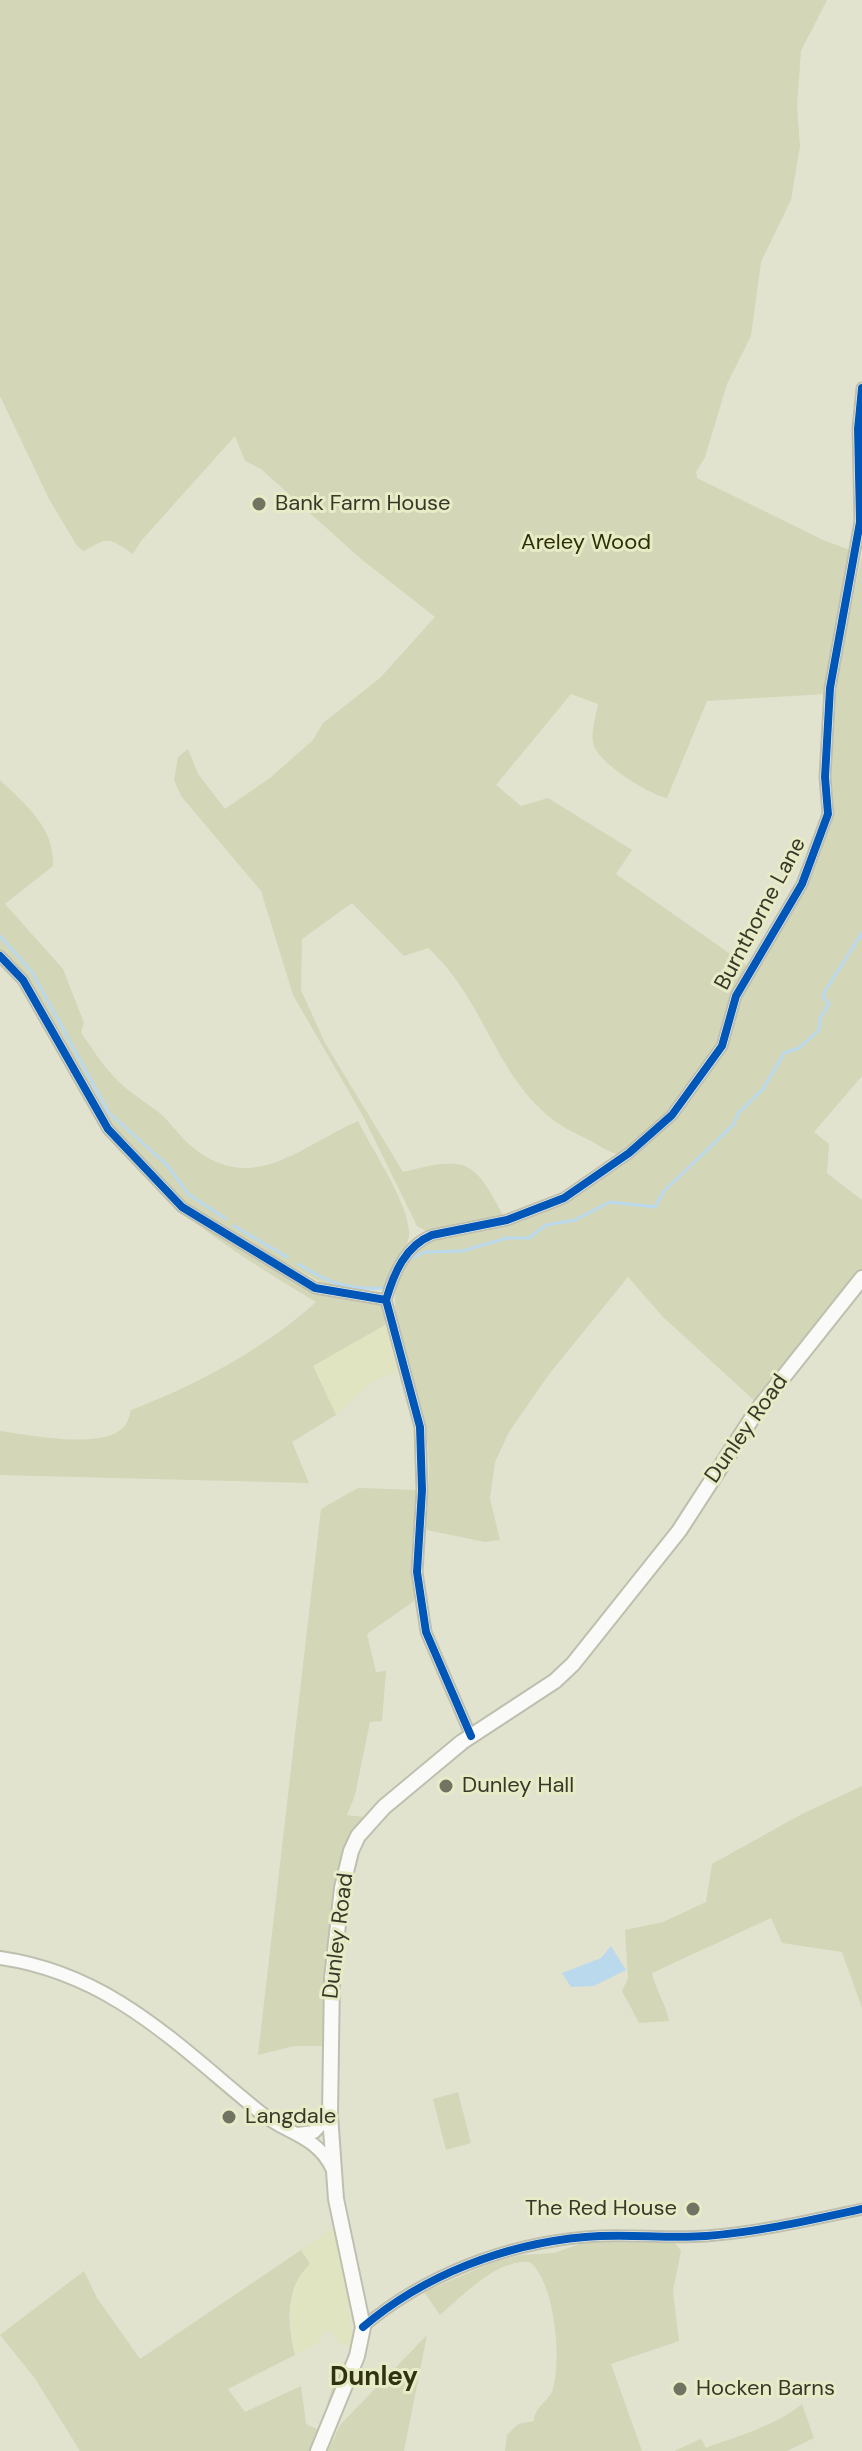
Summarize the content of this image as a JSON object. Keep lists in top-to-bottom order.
{
  "streets": {
    "main road": ["Dunley Road"],
    "street": ["Burnthorne Lane"]
  },
  "districts": ["Dunley"],
  "parks": ["Areley Wood"],
  "places": [
    "Bank Farm House",
    "Dunley Hall",
    "Langdale",
    "The Red House",
    "Hocken Barns"
  ]
}
